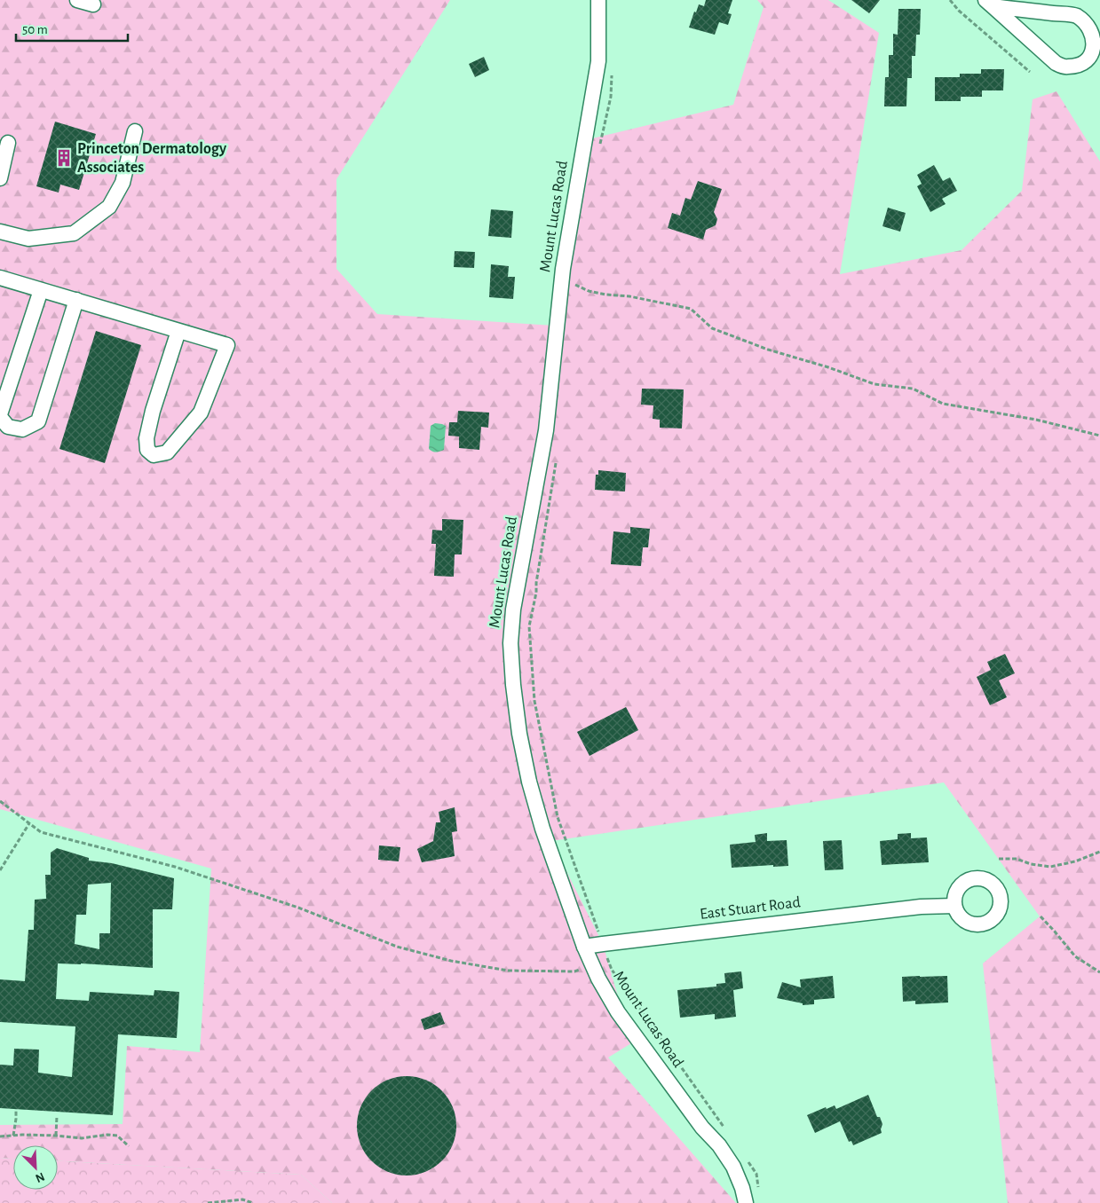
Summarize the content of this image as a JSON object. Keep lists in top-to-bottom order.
{
  "streets": {
    "street": ["Mount Lucas Road", "East Stuart Road"]
  },
  "crossings": [
    ["Mount Lucas Road", "East Stuart Road"]
  ],
  "places": {
    "building": ["Princeton Dermatology Associates"]
  },
  "scale_bar": "50 m",
  "north": "bottom right"
}
